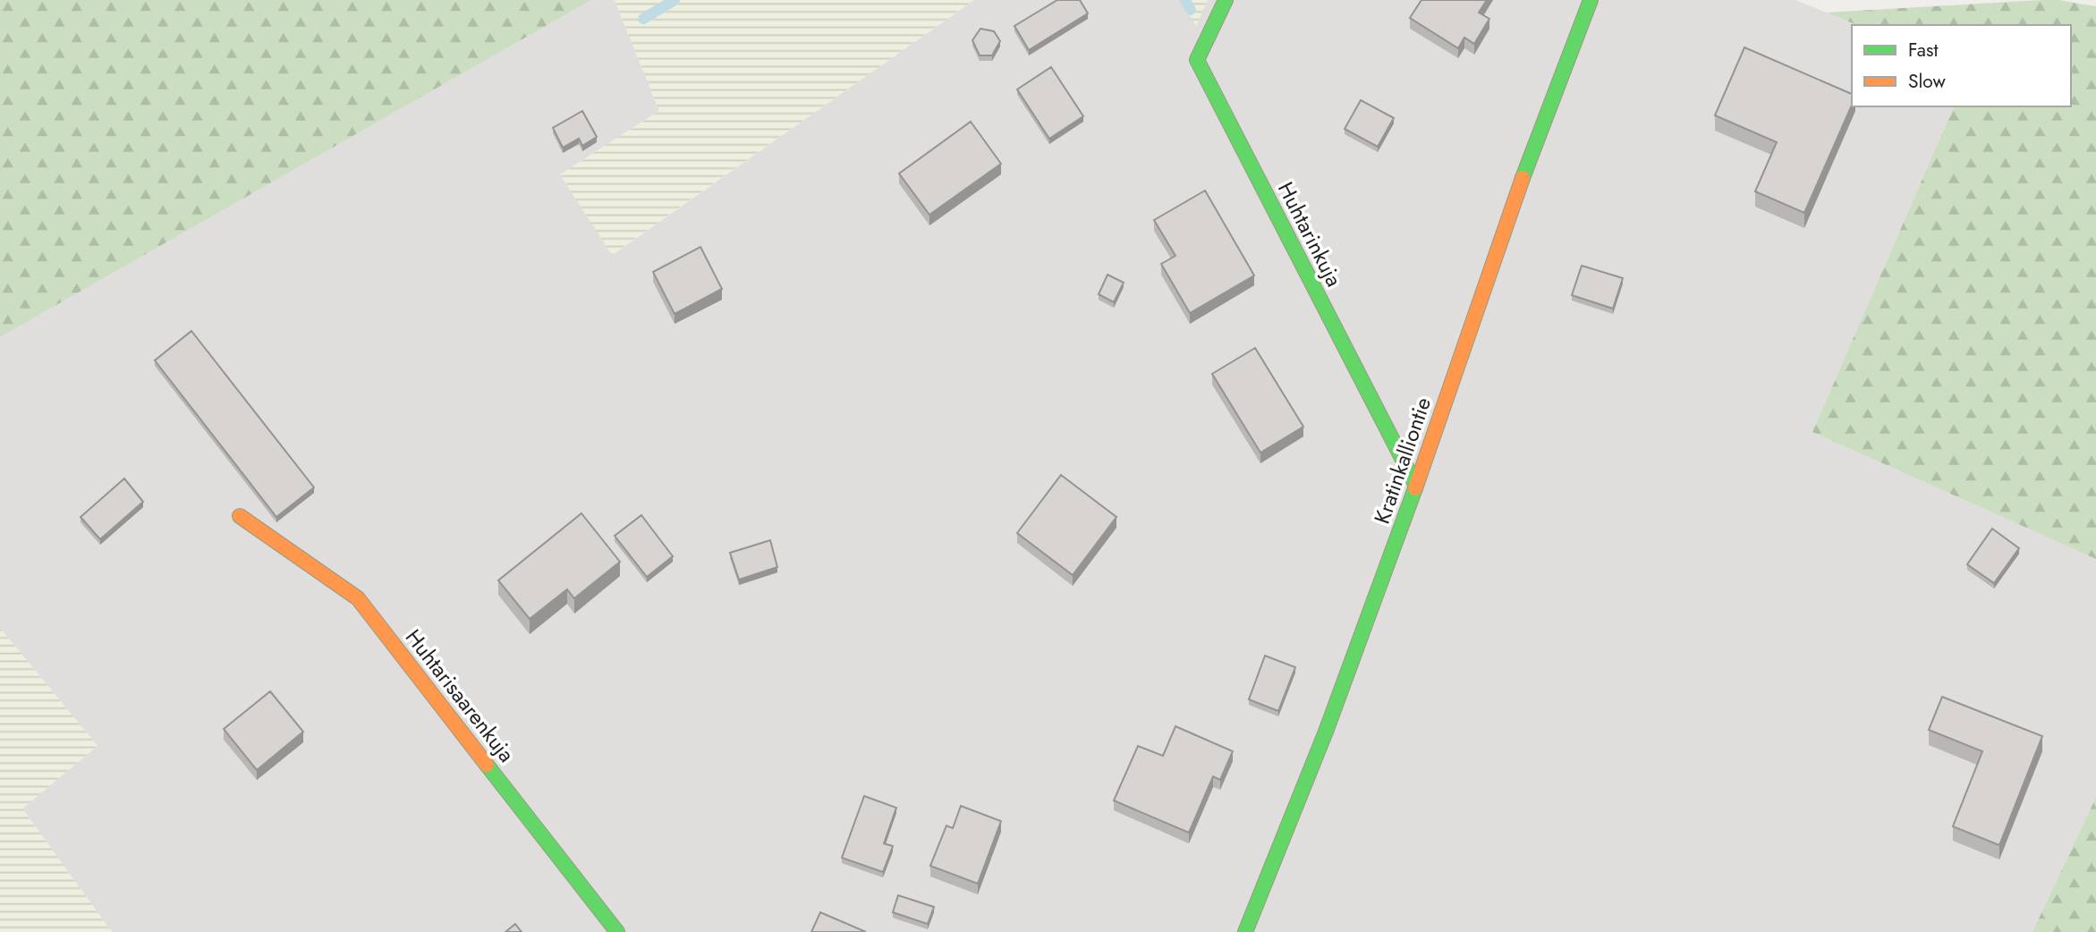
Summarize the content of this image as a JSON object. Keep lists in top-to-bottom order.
{
  "streets": {
    "street": ["Huhtarinkuja", "Kratinkalliontie", "Huhtarisaarenkuja"]
  },
  "crossings": [
    ["Huhtarinkuja", "Kratinkalliontie"]
  ],
  "legend": ["Fast", "Slow"]
}
